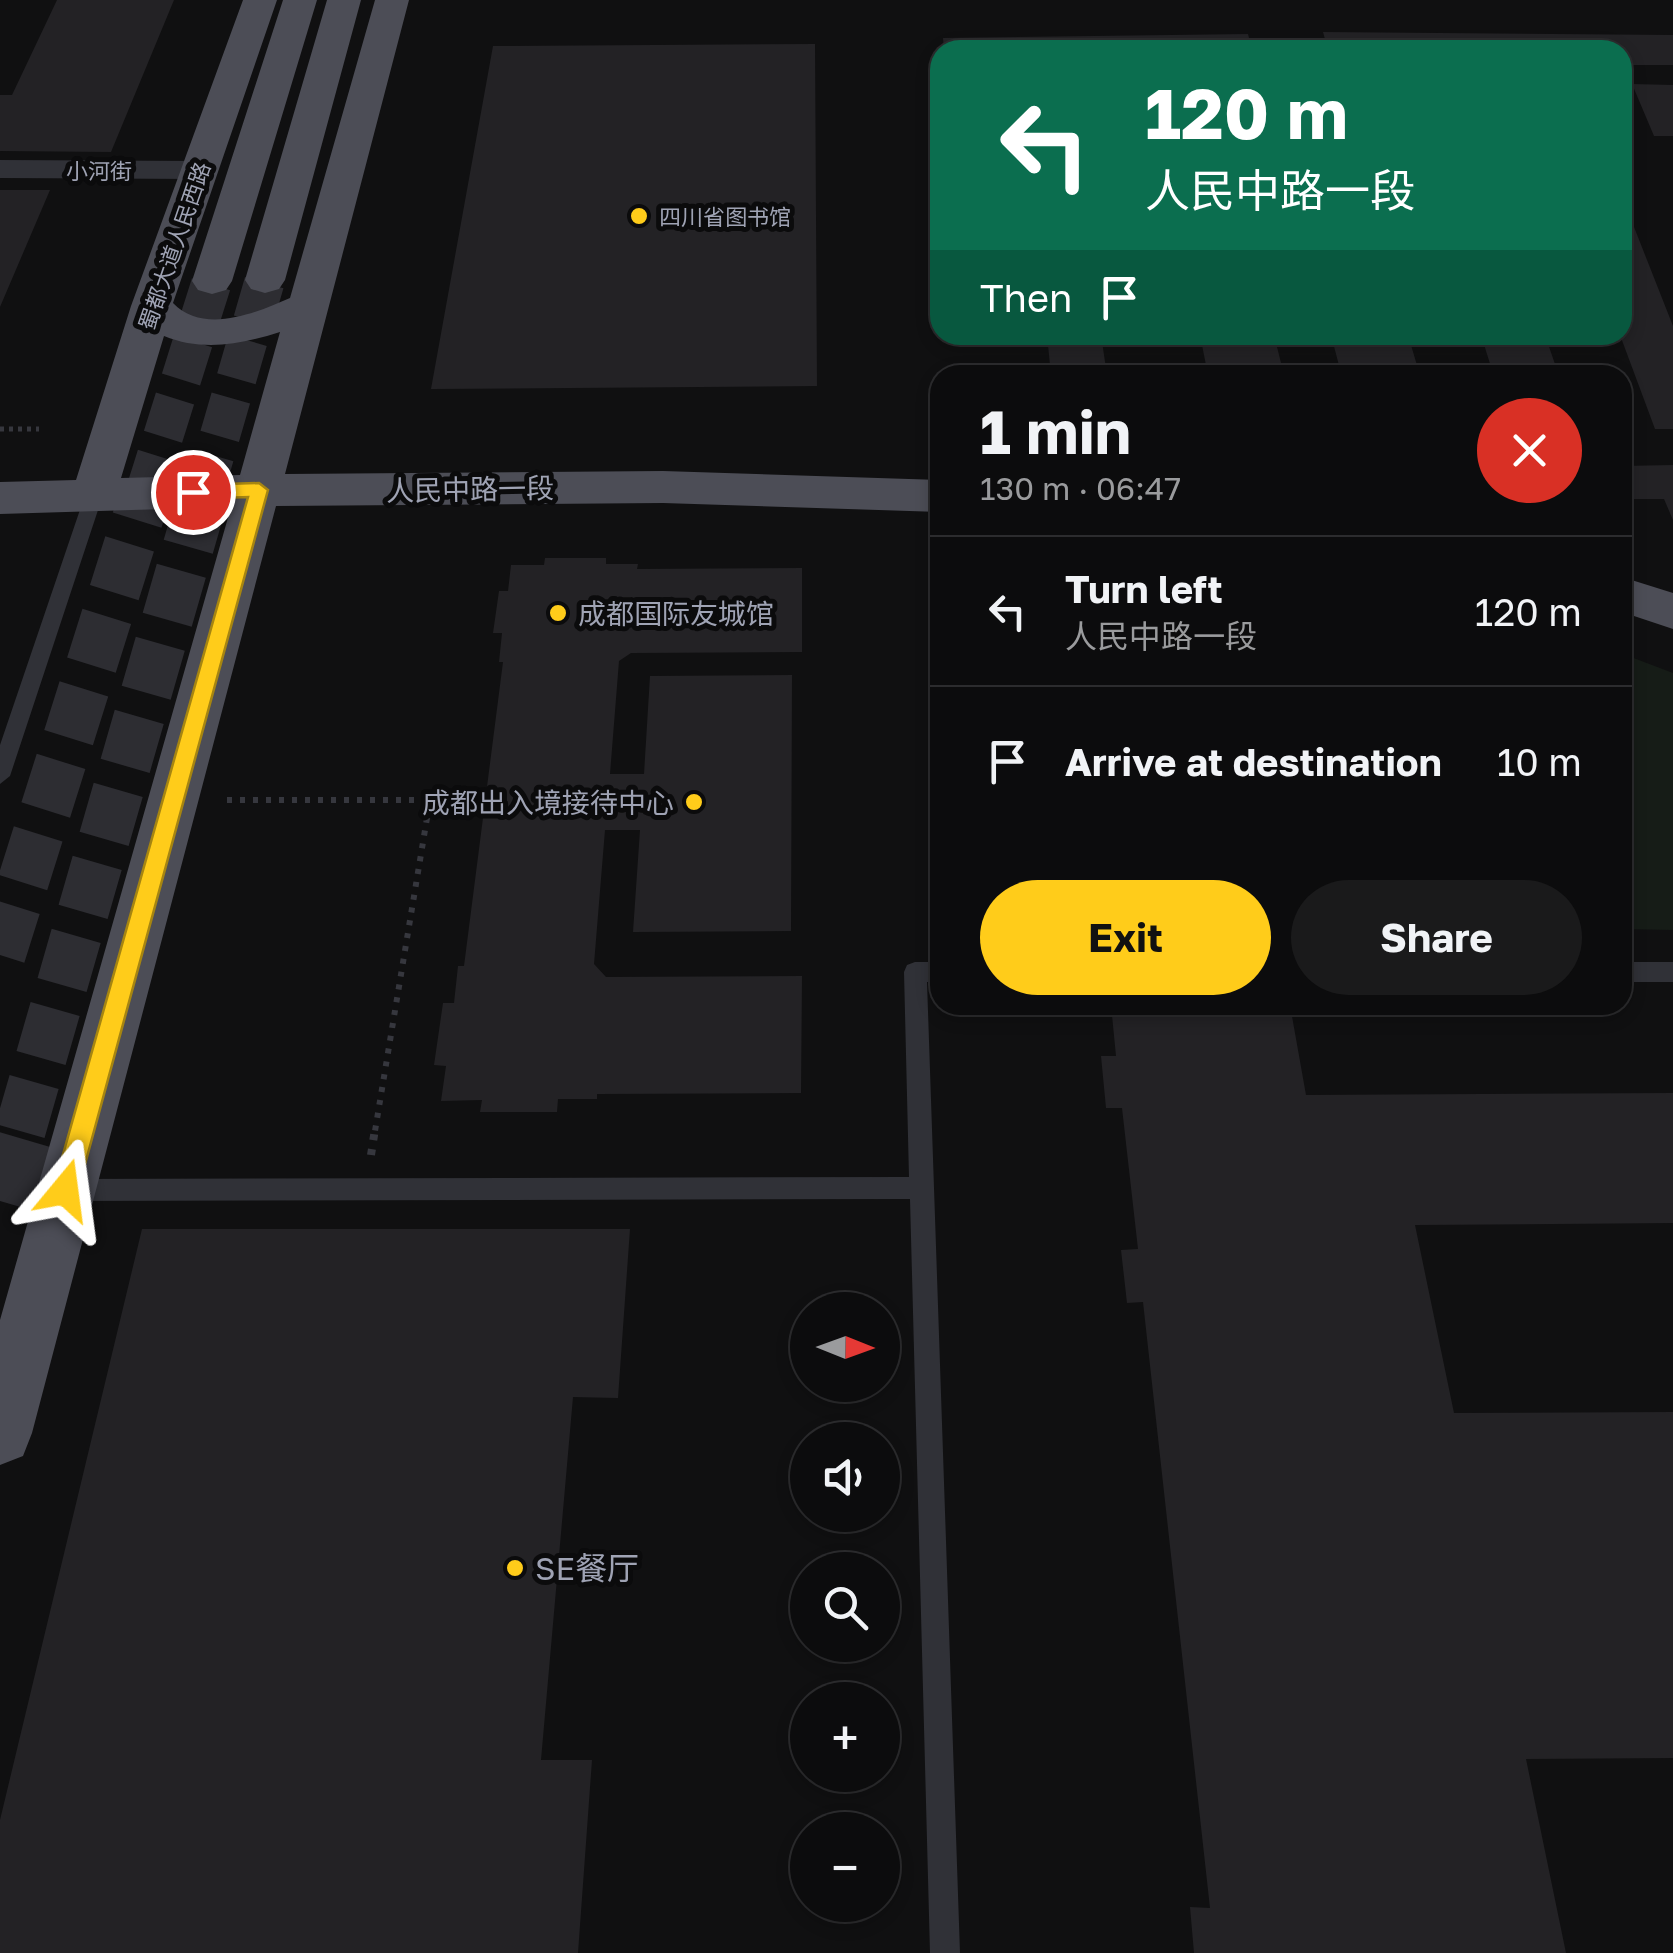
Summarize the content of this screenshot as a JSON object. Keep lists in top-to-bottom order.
{
  "streets": {
    "main road": ["蜀都大道人民西路", "人民中路一段"],
    "street": ["小河街"]
  },
  "crossings": [
    ["小河街", "蜀都大道人民西路"],
    ["蜀都大道人民西路", "人民中路一段"]
  ],
  "places": [
    "四川省图书馆",
    "成都国际友城馆",
    "成都出入境接待中心",
    "SE餐厅"
  ],
  "north": "right",
  "page": {
    "turn": ["120 m", "人民中路一段"],
    "then": "Then",
    "heading": ["1 min", "130 m · 06:47"],
    "list": [
      {
        "name": "Turn left",
        "note": "人民中路一段",
        "value": "120 m"
      },
      {
        "name": "Arrive at destination",
        "value": "10 m"
      }
    ],
    "buttons": ["Exit", "Share"],
    "map_buttons": ["+", "−"]
  }
}
